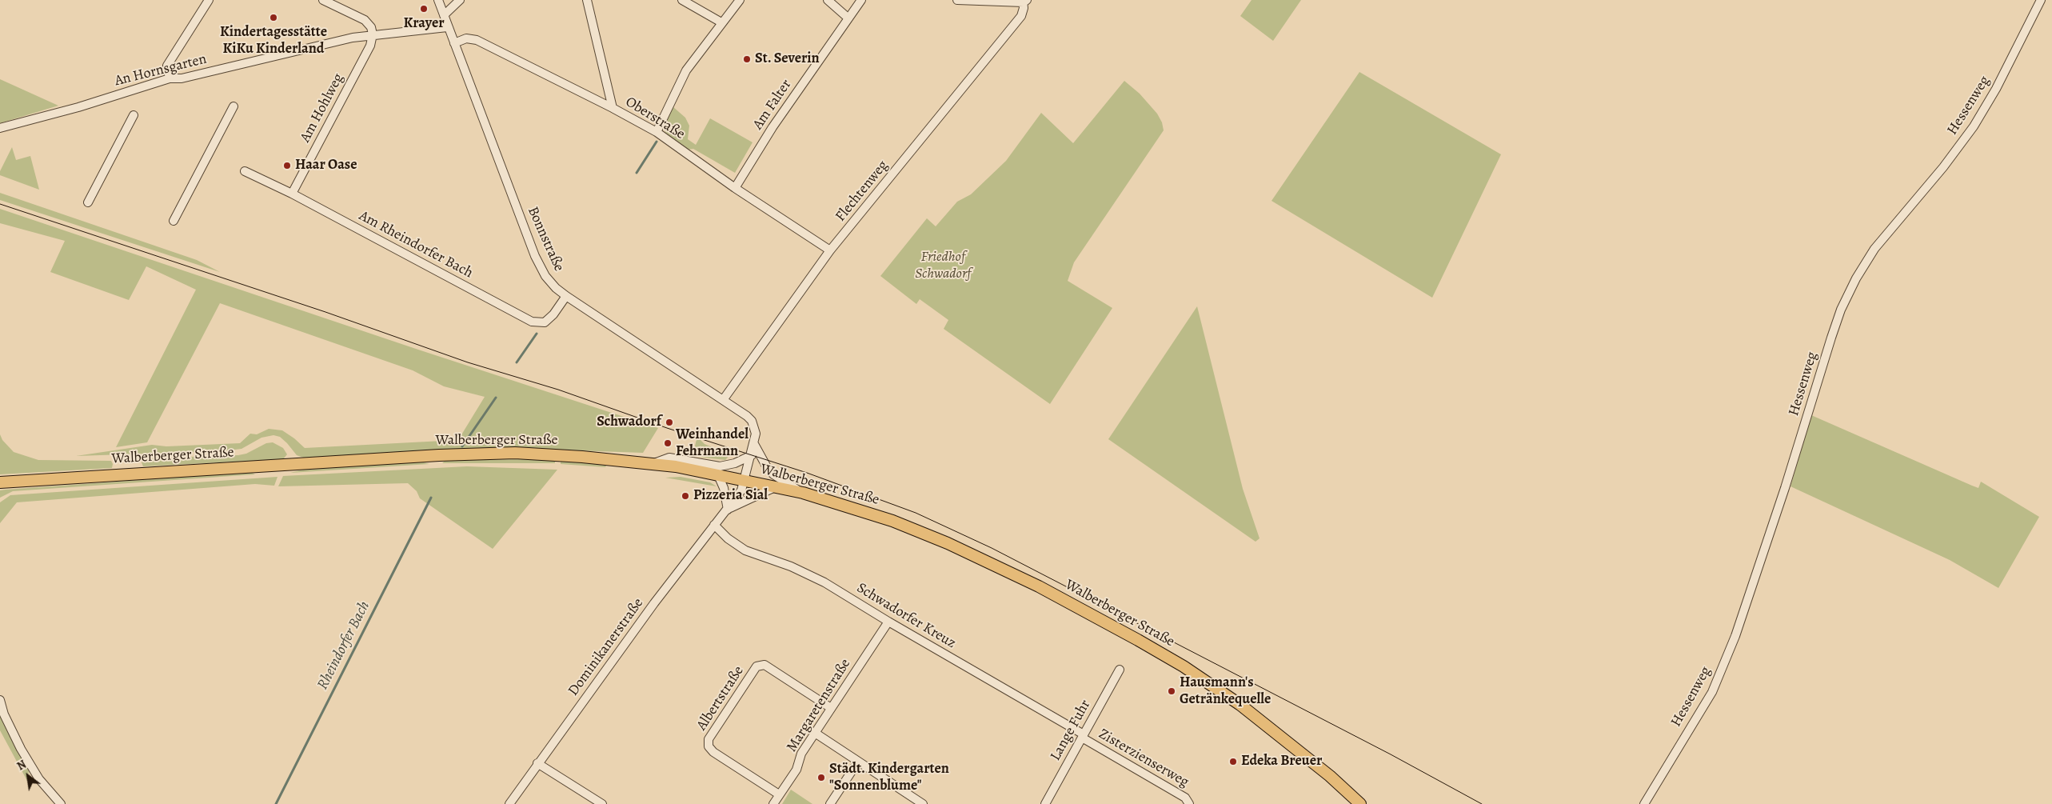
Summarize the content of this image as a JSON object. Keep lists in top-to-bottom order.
{
  "streets": {
    "main road": ["Walberberger Straße"],
    "street": [
      "An Hornsgarten",
      "Am Falter",
      "Hessenweg",
      "Am Hohlweg",
      "Oberstraße",
      "Flechtenweg",
      "Bonnstraße",
      "Am Rheindorfer Bach",
      "Schwadorfer Kreuz",
      "Dominikanerstraße",
      "Albertstraße",
      "Margaretenstraße",
      "Lange Fuhr",
      "Zisterzienserweg"
    ]
  },
  "crossings": [
    ["An Hornsgarten", "Am Hohlweg"],
    ["An Hornsgarten", "Bonnstraße"],
    ["Am Falter", "Oberstraße"],
    ["Am Hohlweg", "Am Rheindorfer Bach"],
    ["Oberstraße", "Flechtenweg"],
    ["Oberstraße", "Bonnstraße"],
    ["Flechtenweg", "Bonnstraße"],
    ["Bonnstraße", "Am Rheindorfer Bach"],
    ["Bonnstraße", "Walberberger Straße"],
    ["Bonnstraße", "Dominikanerstraße"],
    ["Walberberger Straße", "Dominikanerstraße"],
    ["Schwadorfer Kreuz", "Dominikanerstraße"],
    ["Schwadorfer Kreuz", "Margaretenstraße"],
    ["Schwadorfer Kreuz", "Lange Fuhr"],
    ["Schwadorfer Kreuz", "Zisterzienserweg"],
    ["Albertstraße", "Margaretenstraße"],
    ["Lange Fuhr", "Zisterzienserweg"]
  ],
  "water": ["Rheindorfer Bach"],
  "parks": ["Friedhof Schwadorf"],
  "places": [
    "Krayer",
    "Kindertagesstätte KiKu Kinderland",
    "St. Severin",
    "Haar Oase",
    "Schwadorf",
    "Weinhandel Fehrmann",
    "Pizzeria Sial",
    "Hausmann's Getränkequelle",
    "Edeka Breuer",
    "Städt. Kindergarten \"Sonnenblume\""
  ],
  "north": "top left"
}
